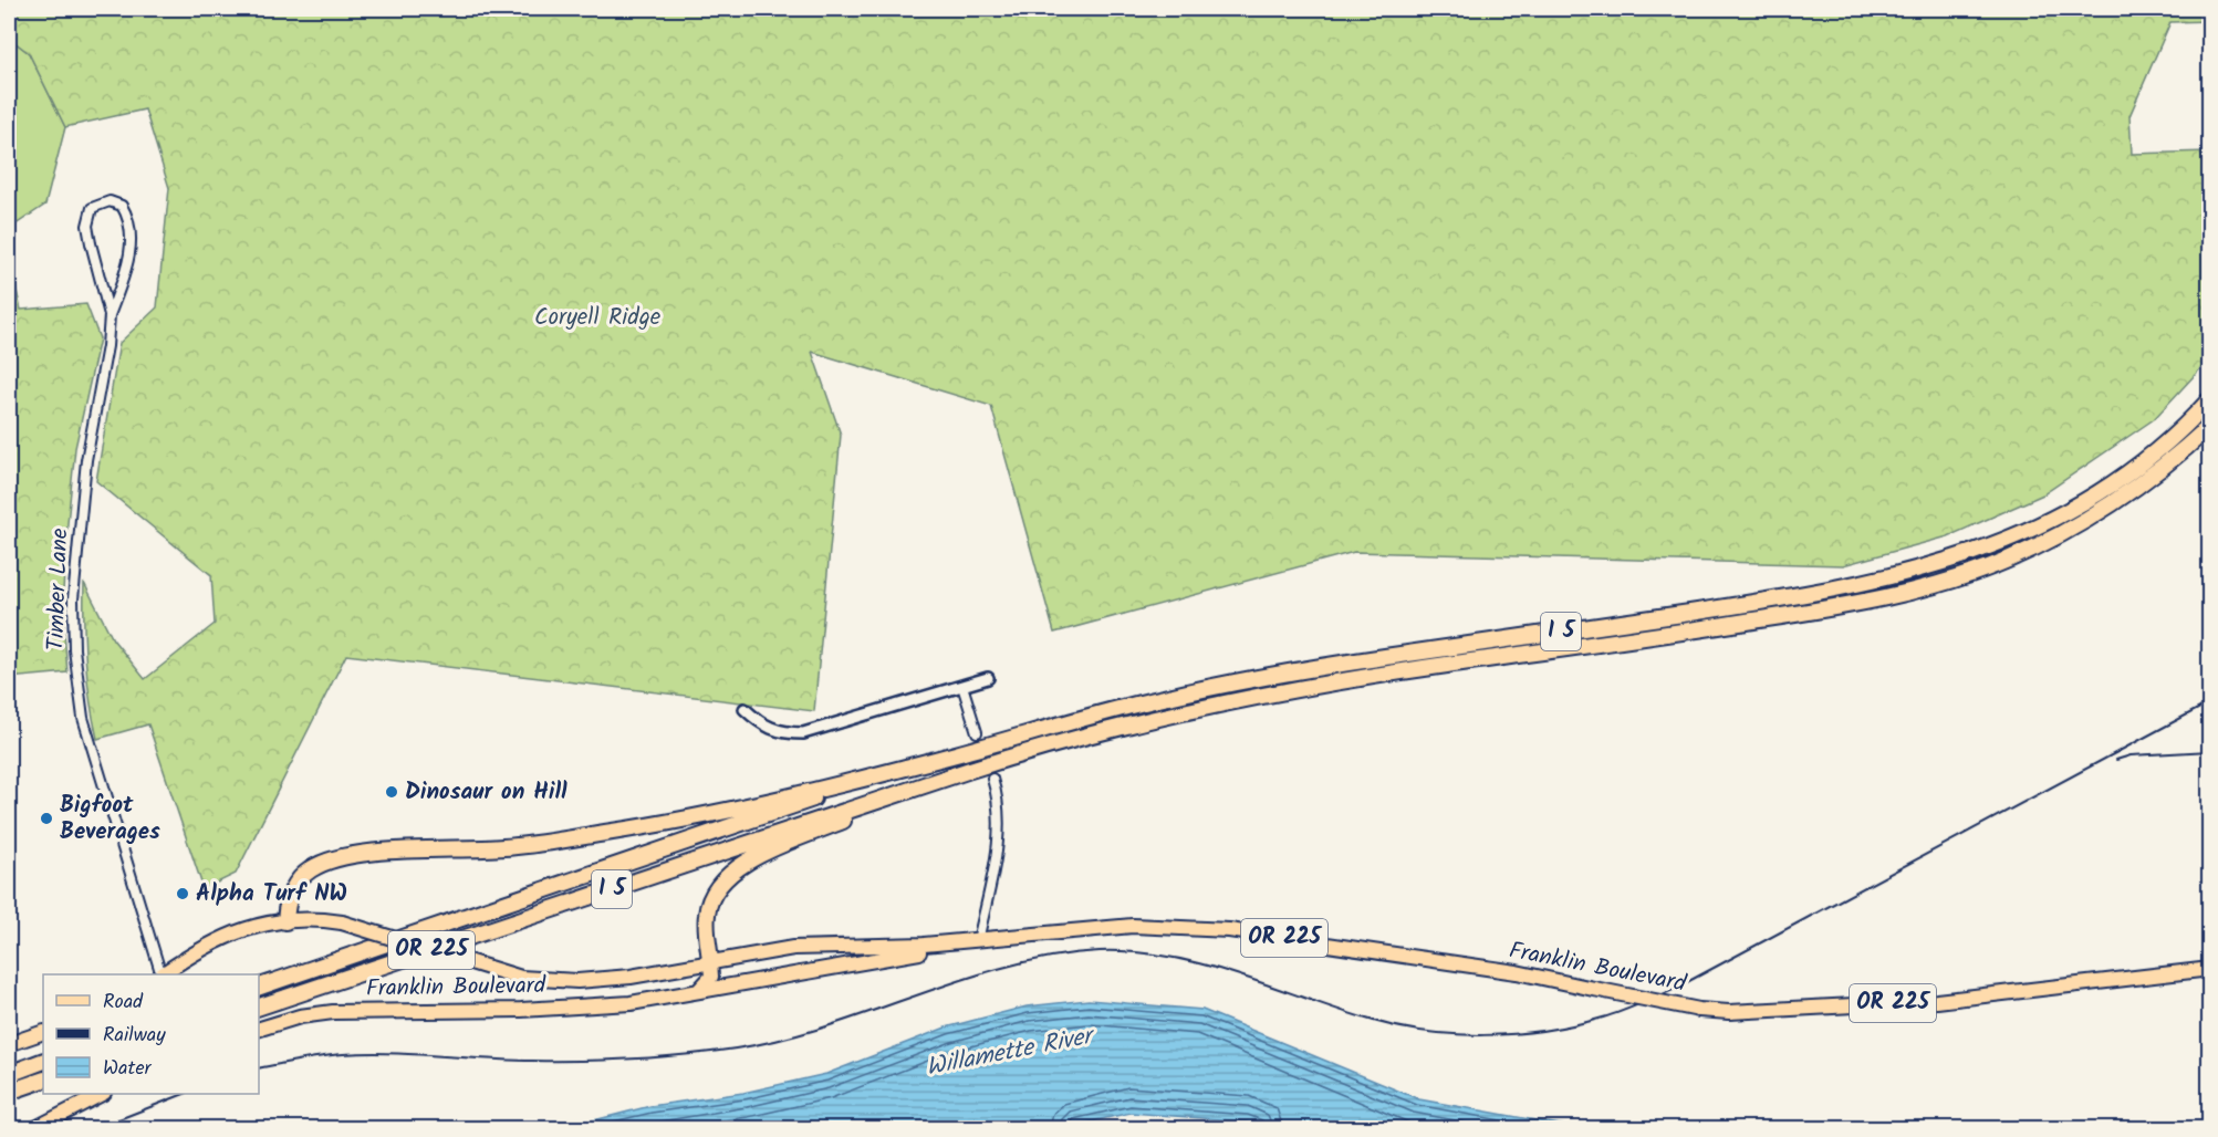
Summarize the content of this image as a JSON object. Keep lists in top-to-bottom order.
{
  "streets": {
    "highway": ["I 5"],
    "main road": ["OR 225", "Franklin Boulevard"],
    "street": ["Timber Lane"]
  },
  "crossings": [
    ["OR 225", "Franklin Boulevard"]
  ],
  "water": ["Willamette River"],
  "parks": ["Coryell Ridge"],
  "places": ["Dinosaur on Hill", "Bigfoot Beverages", "Alpha Turf NW"],
  "legend": ["Road", "Railway", "Water"]
}
